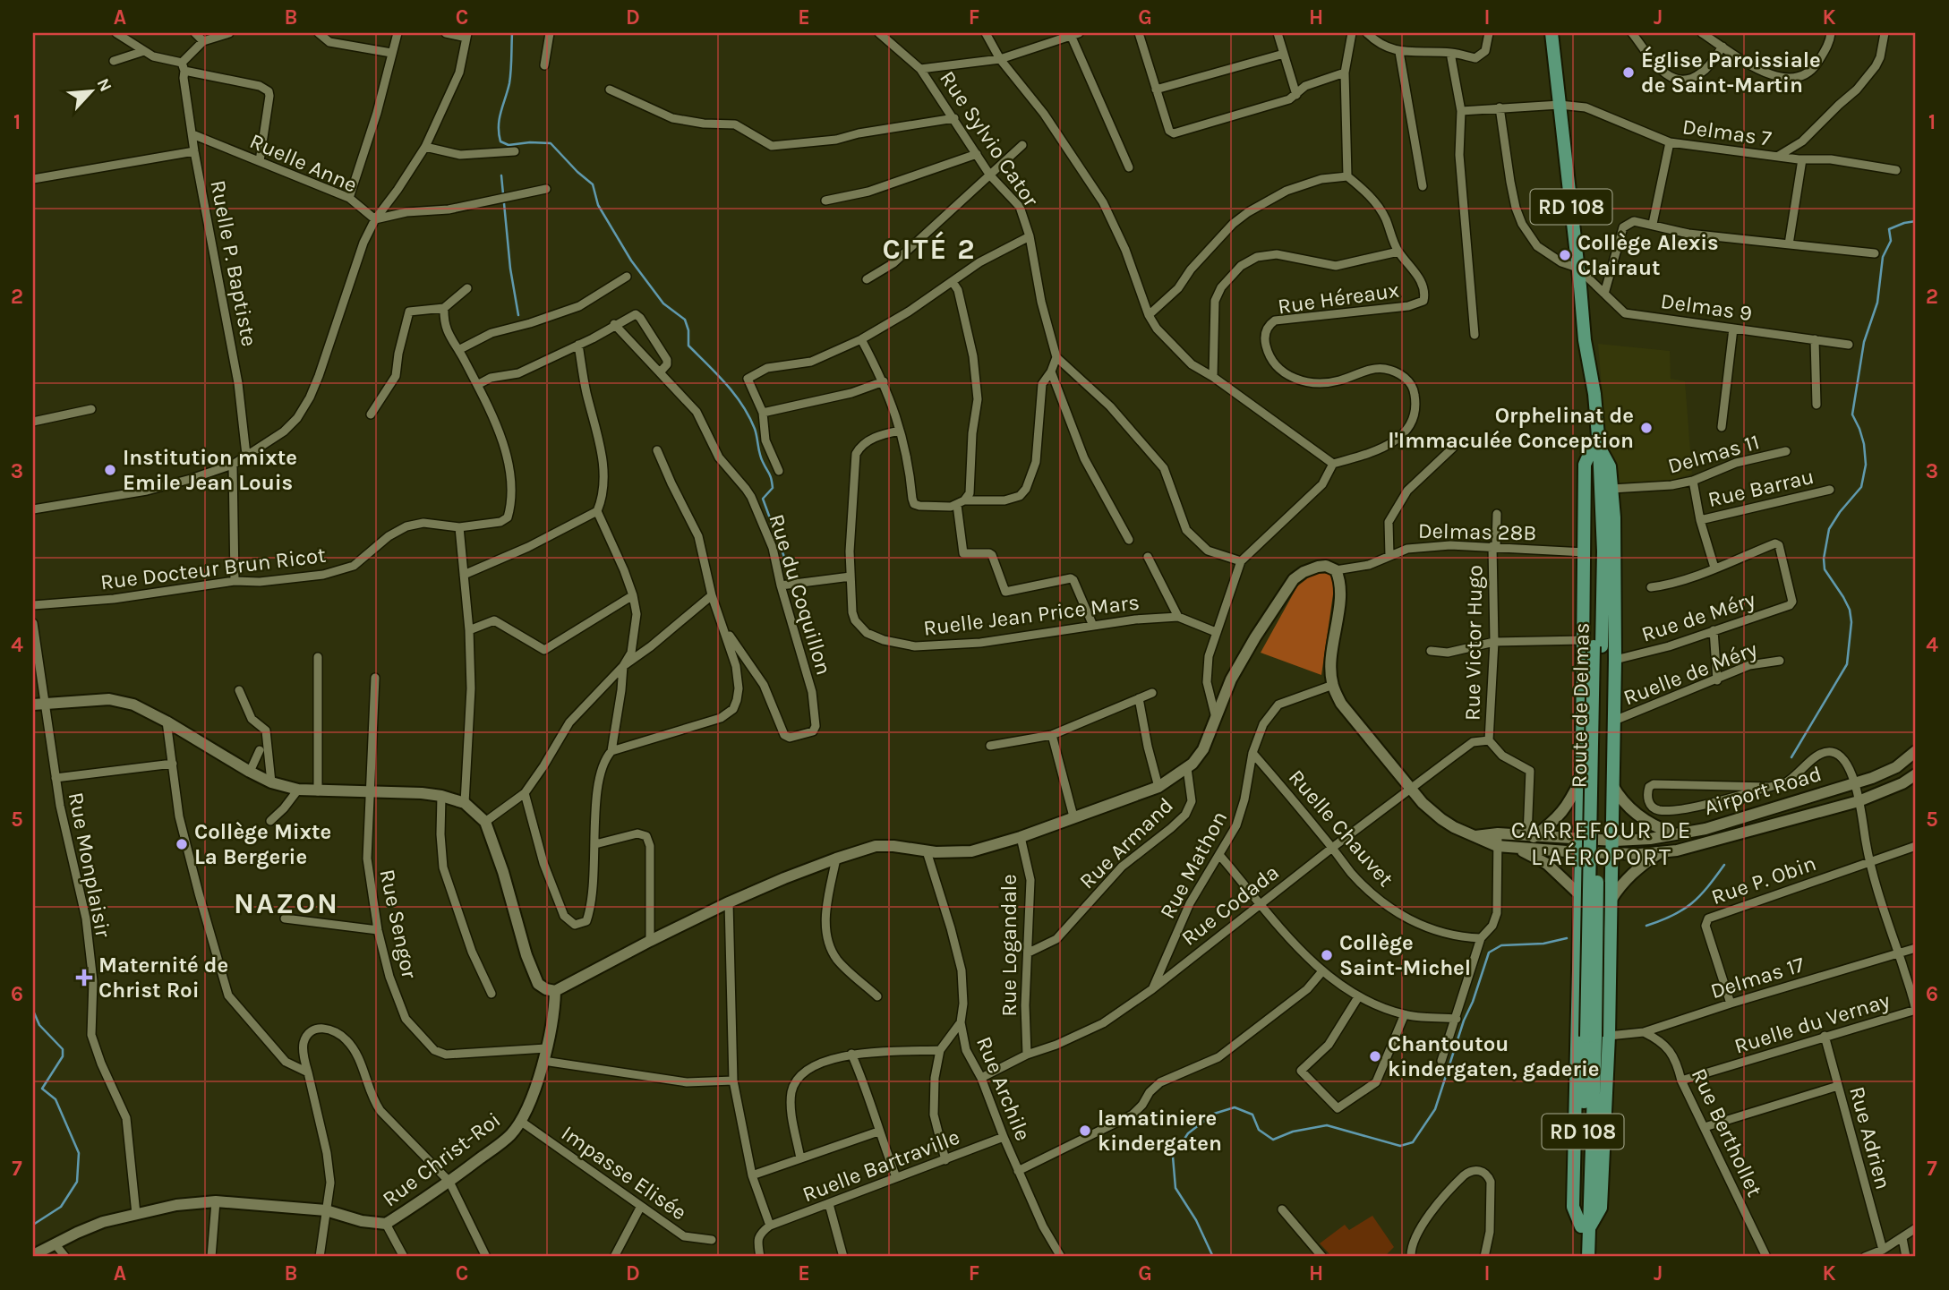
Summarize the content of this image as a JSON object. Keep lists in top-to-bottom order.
{
  "streets": {
    "main road": [
      "RD 108",
      "Route de Delmas",
      "Airport Road",
      "Rue Christ-Roi"
    ],
    "street": [
      "Delmas 7",
      "Rue Sylvio Cator",
      "Ruelle Anne",
      "Ruelle P. Baptiste",
      "Rue Héreaux",
      "Delmas 9",
      "Delmas 11",
      "Rue Barrau",
      "Delmas 28B",
      "Rue Docteur Brun Ricot",
      "Rue du Coquillon",
      "Ruelle Jean Price Mars",
      "Rue de Méry",
      "Rue Victor Hugo",
      "Ruelle de Méry",
      "Ruelle Chauvet",
      "Rue Armand",
      "Rue Monplaisir",
      "Rue Mathon",
      "Rue P. Obin",
      "Rue Codada",
      "Rue Sengor",
      "Rue Logandale",
      "Delmas 17",
      "Ruelle du Vernay",
      "Rue Archile",
      "Rue Berthollet",
      "Rue Adrien",
      "Ruelle Bartraville",
      "Impasse Elisée"
    ]
  },
  "crossings": [
    ["Delmas 7", "Route de Delmas"],
    ["Ruelle Anne", "Ruelle P. Baptiste"],
    ["Delmas 9", "Route de Delmas"],
    ["Delmas 28B", "Rue Victor Hugo"],
    ["Rue Victor Hugo", "Rue Codada"],
    ["Ruelle Chauvet", "Rue Mathon"],
    ["Ruelle Chauvet", "Rue Codada"],
    ["Rue Armand", "Rue Logandale"],
    ["Rue Monplaisir", "Rue Christ-Roi"],
    ["Rue Mathon", "Rue Codada"],
    ["Rue P. Obin", "Delmas 17"],
    ["Rue Codada", "Rue Logandale"],
    ["Rue Codada", "Rue Archile"],
    ["Rue Sengor", "Rue Christ-Roi"],
    ["Delmas 17", "Rue Berthollet"],
    ["Ruelle du Vernay", "Rue Berthollet"],
    ["Ruelle du Vernay", "Rue Adrien"],
    ["Rue Archile", "Ruelle Bartraville"],
    ["Rue Christ-Roi", "Impasse Elisée"]
  ],
  "districts": ["CITÉ 2", "CARREFOUR DE L'AÉROPORT", "NAZON"],
  "places": {
    "other": [
      "Église Paroissiale de Saint-Martin",
      "Collège Alexis Clairaut",
      "Orphelinat de l'Immaculée Conception",
      "Institution mixte Emile Jean Louis",
      "Collège Mixte La Bergerie",
      "Collège Saint-Michel",
      "Chantoutou kindergaten, gaderie",
      "lamatiniere kindergaten"
    ],
    "health": ["Maternité de Christ Roi"]
  },
  "north": "top right",
  "grid": {
    "columns": [
      "A",
      "B",
      "C",
      "D",
      "E",
      "F",
      "G",
      "H",
      "I",
      "J",
      "K"
    ],
    "rows": [
      "1",
      "2",
      "3",
      "4",
      "5",
      "6",
      "7"
    ]
  }
}
